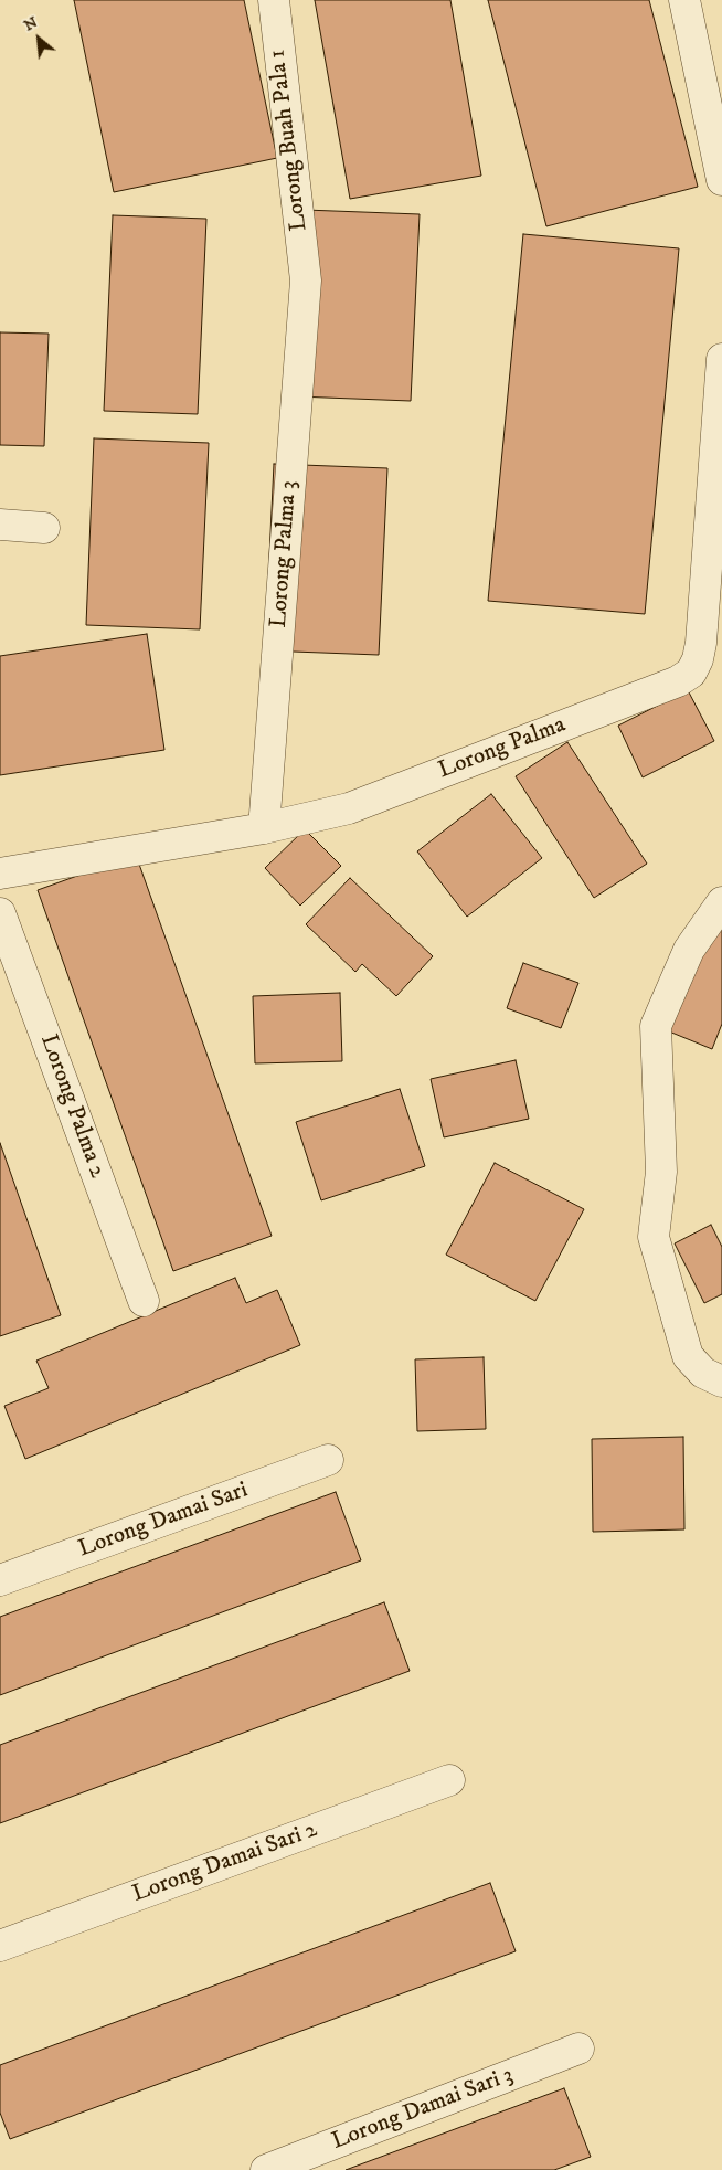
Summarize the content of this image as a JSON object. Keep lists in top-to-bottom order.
{
  "streets": {
    "street": [
      "Lorong Buah Pala 1",
      "Lorong Palma 3",
      "Lorong Palma",
      "Lorong Palma 2",
      "Lorong Damai Sari",
      "Lorong Damai Sari 2",
      "Lorong Damai Sari 3"
    ]
  },
  "crossings": [
    ["Lorong Buah Pala 1", "Lorong Palma 3"],
    ["Lorong Palma 3", "Lorong Palma"]
  ],
  "north": "top left"
}
